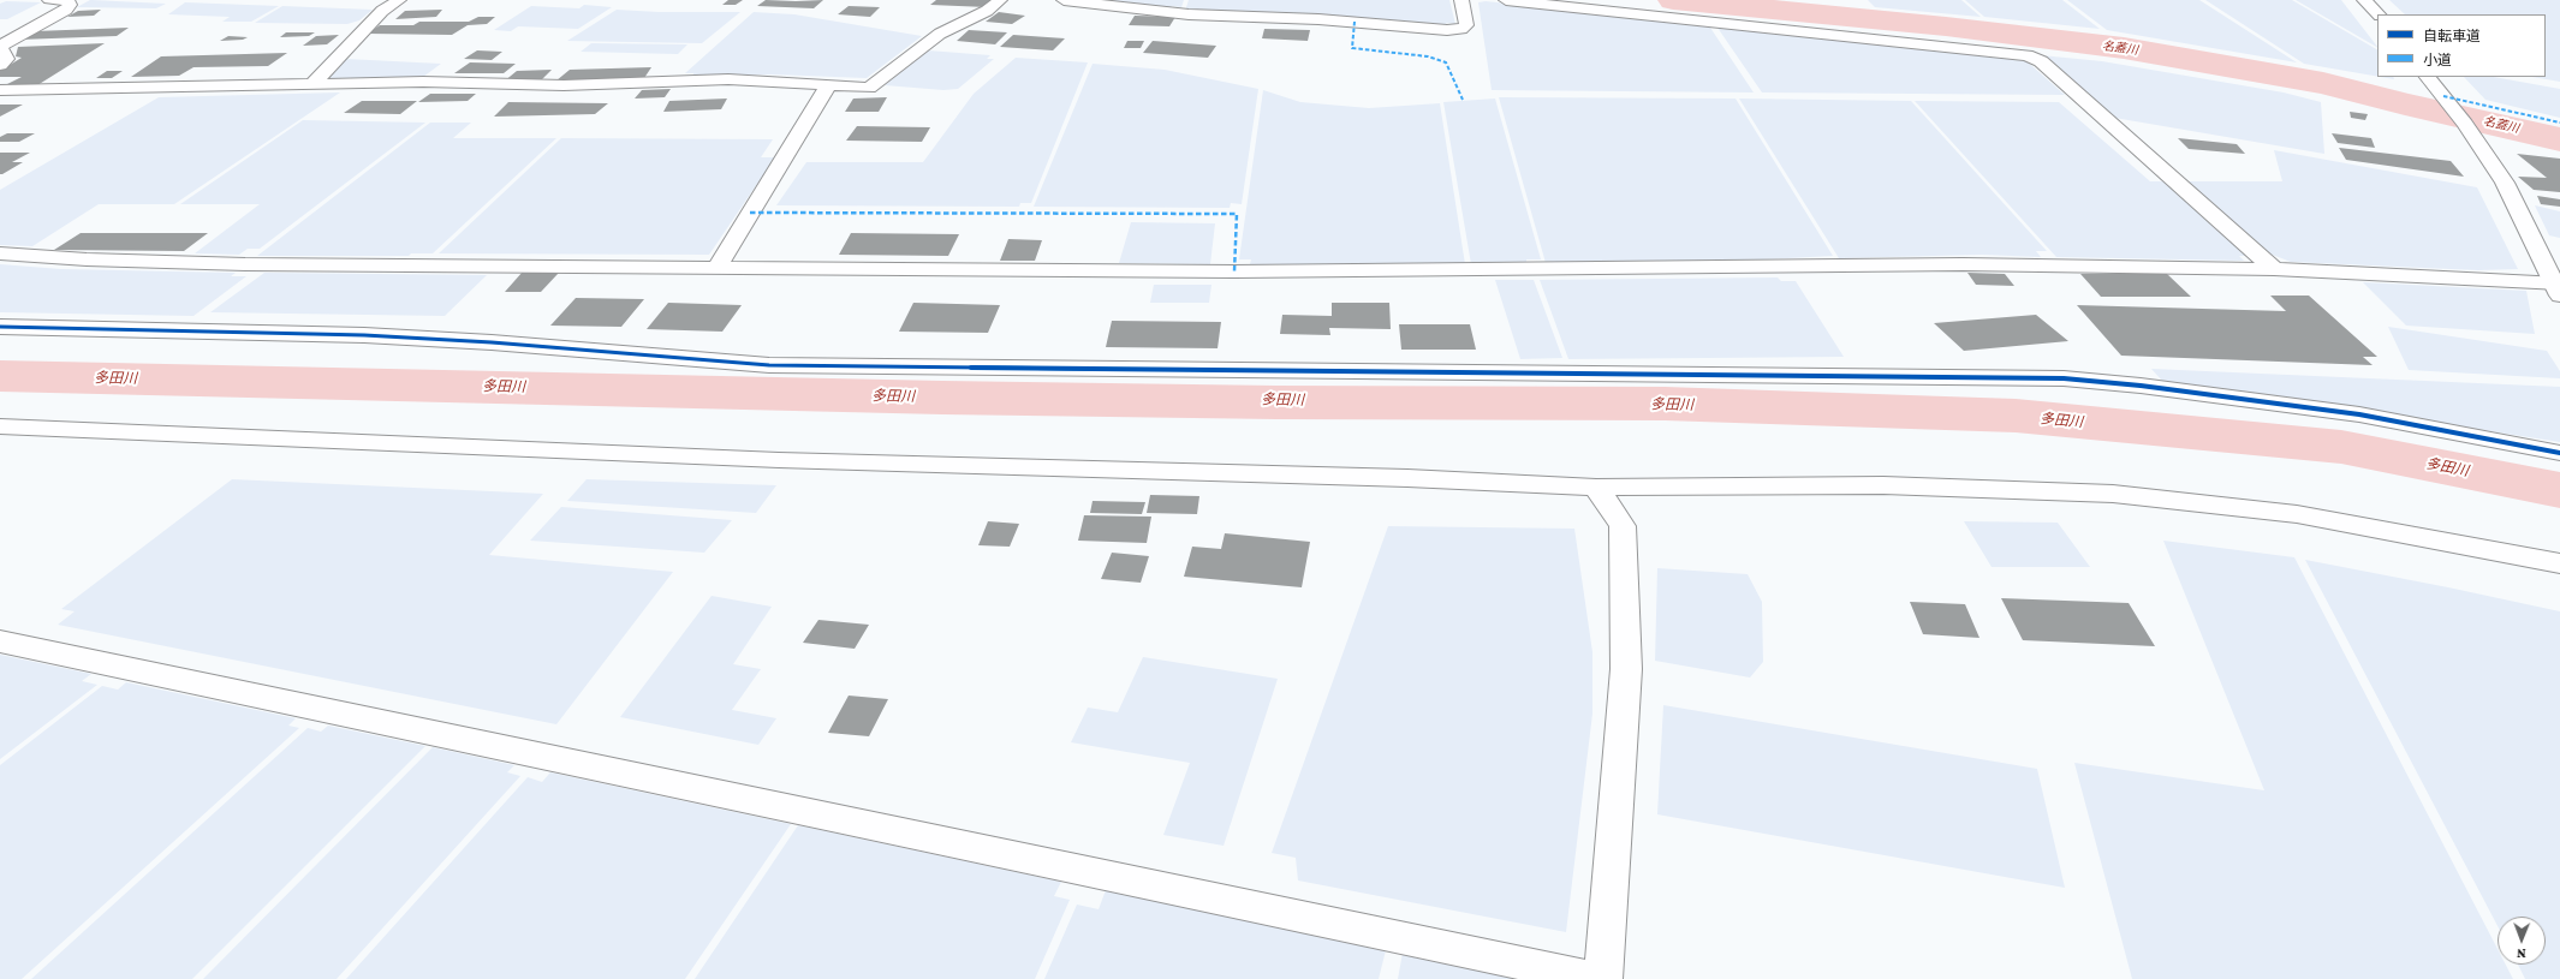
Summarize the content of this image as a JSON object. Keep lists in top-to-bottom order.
{
  "water": ["名蓋川", "多田川"],
  "legend": ["自転車道", "小道"],
  "north": "bottom"
}
